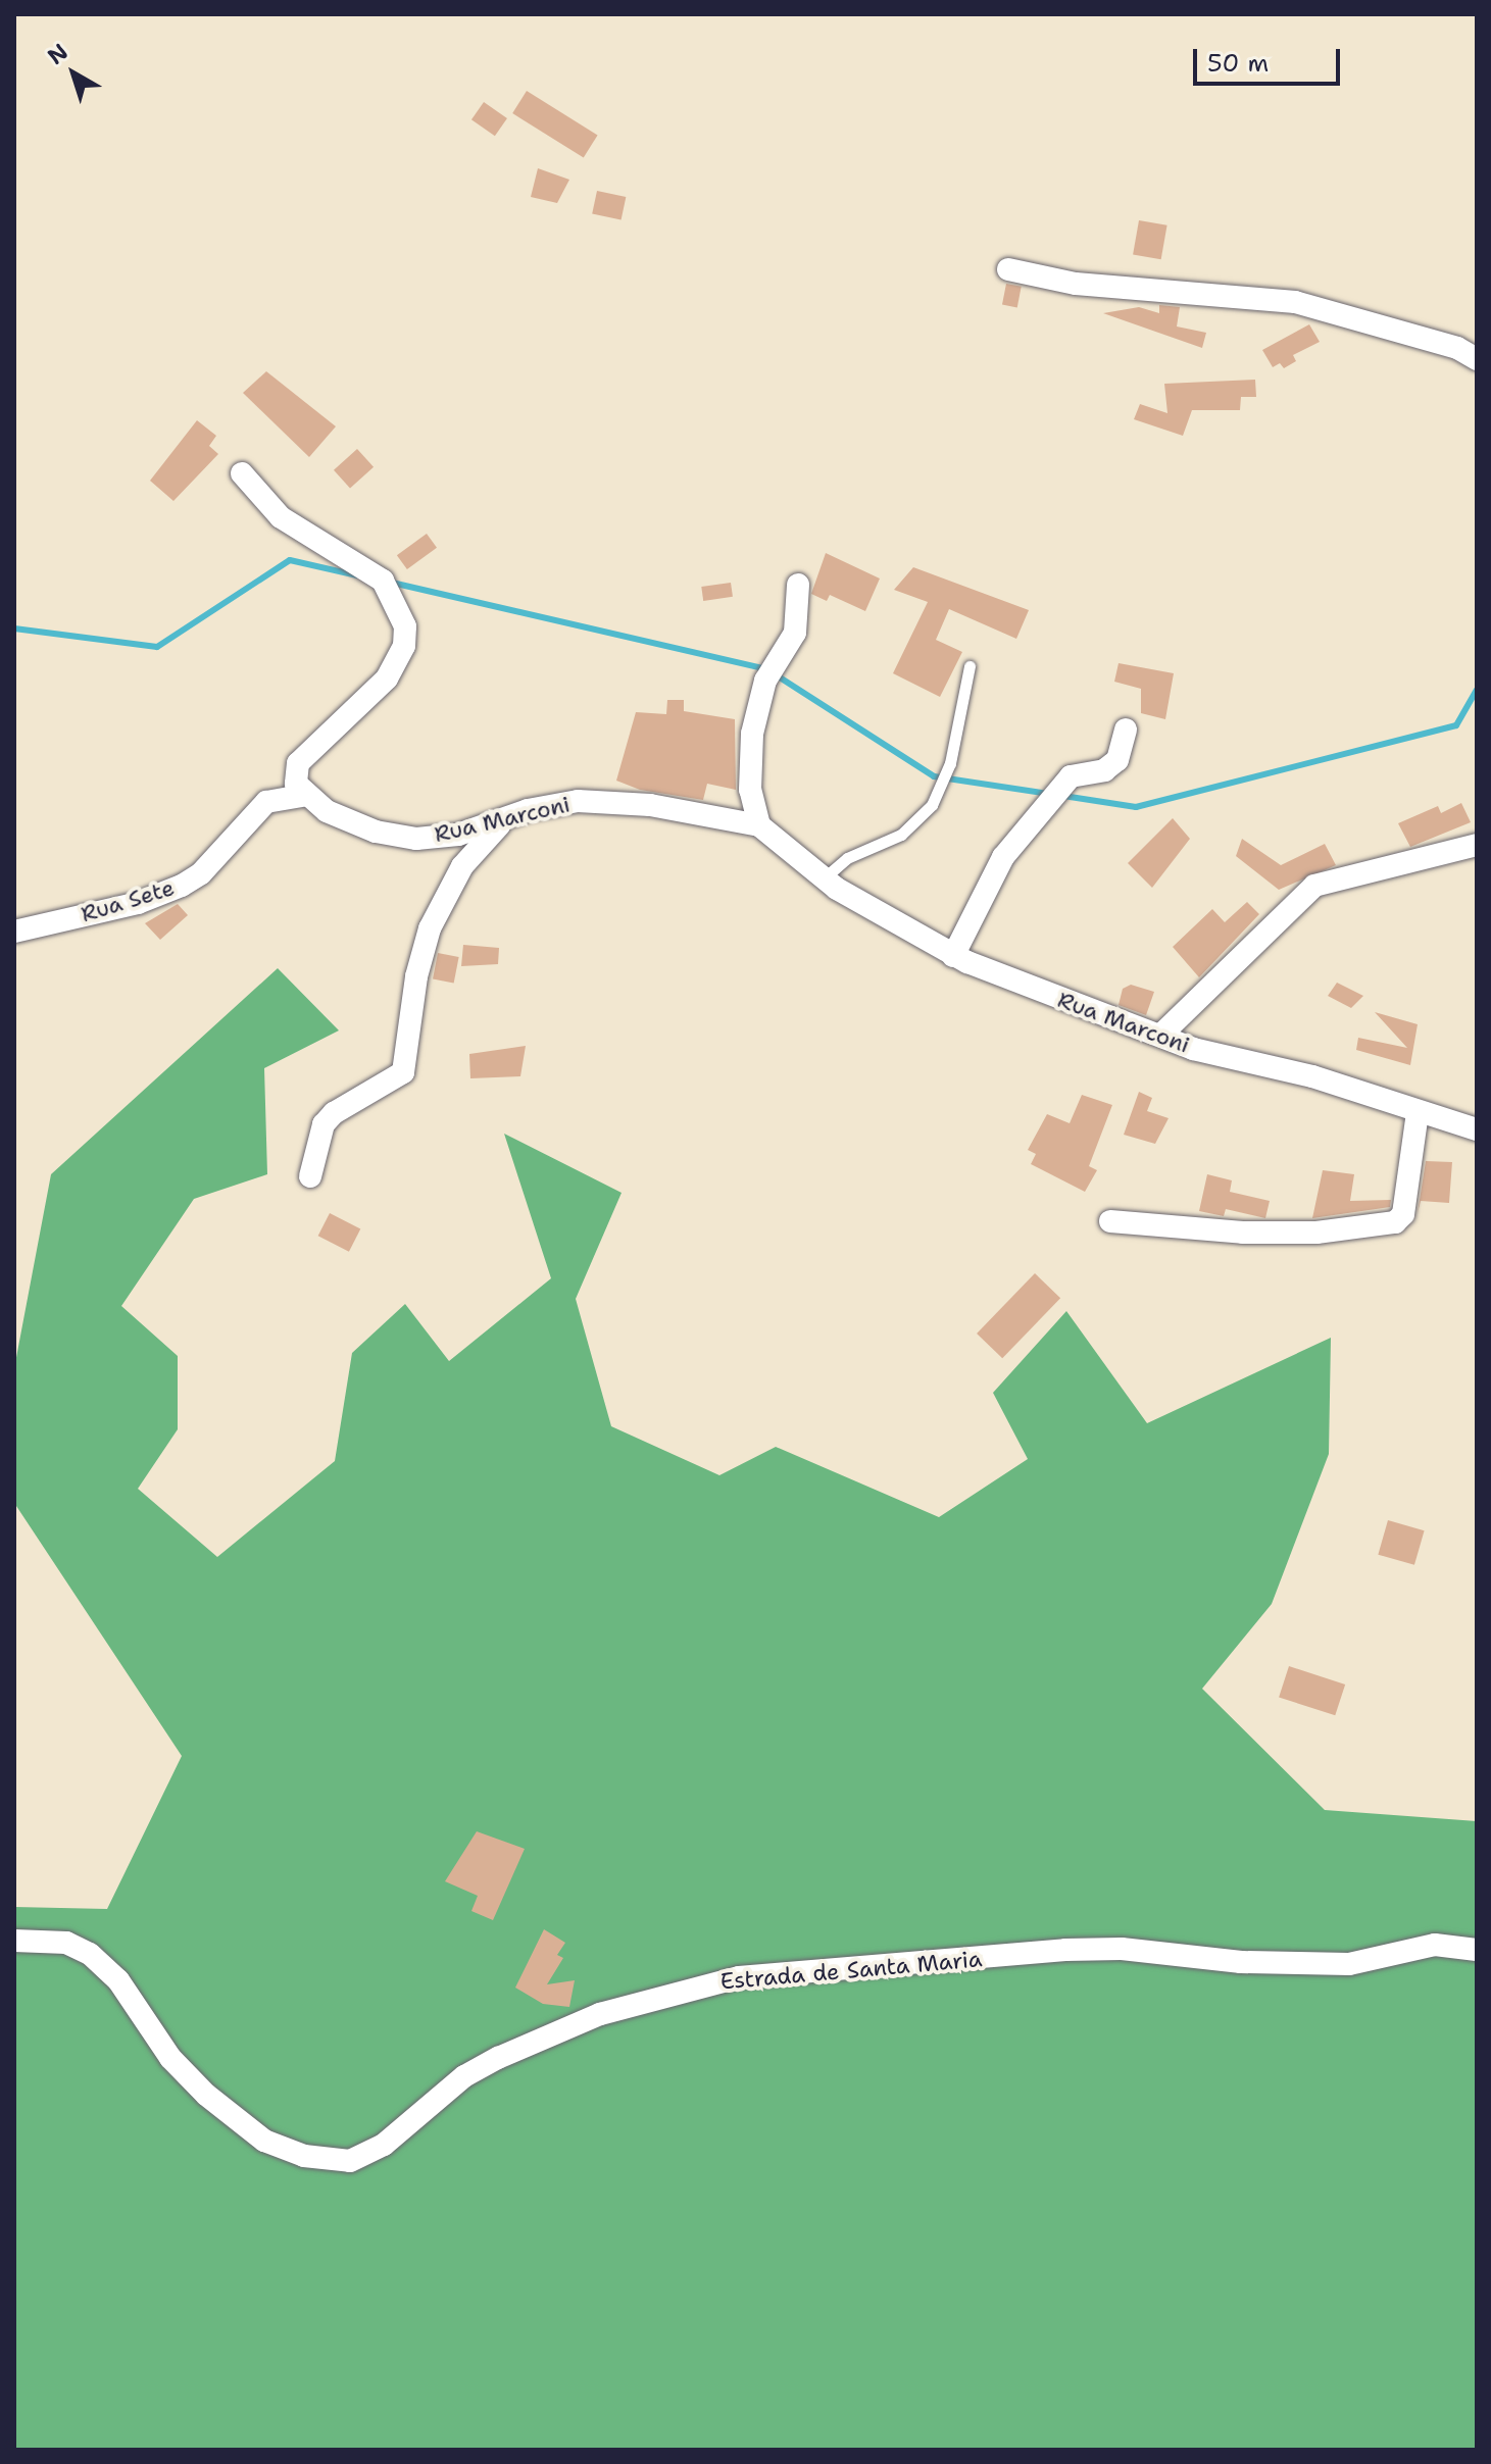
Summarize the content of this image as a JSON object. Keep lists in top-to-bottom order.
{
  "streets": {
    "street": ["Rua Marconi", "Rua Sete", "Estrada de Santa Maria"]
  },
  "crossings": [
    ["Rua Marconi", "Rua Sete"]
  ],
  "scale_bar": "50 m",
  "north": "top left"
}
